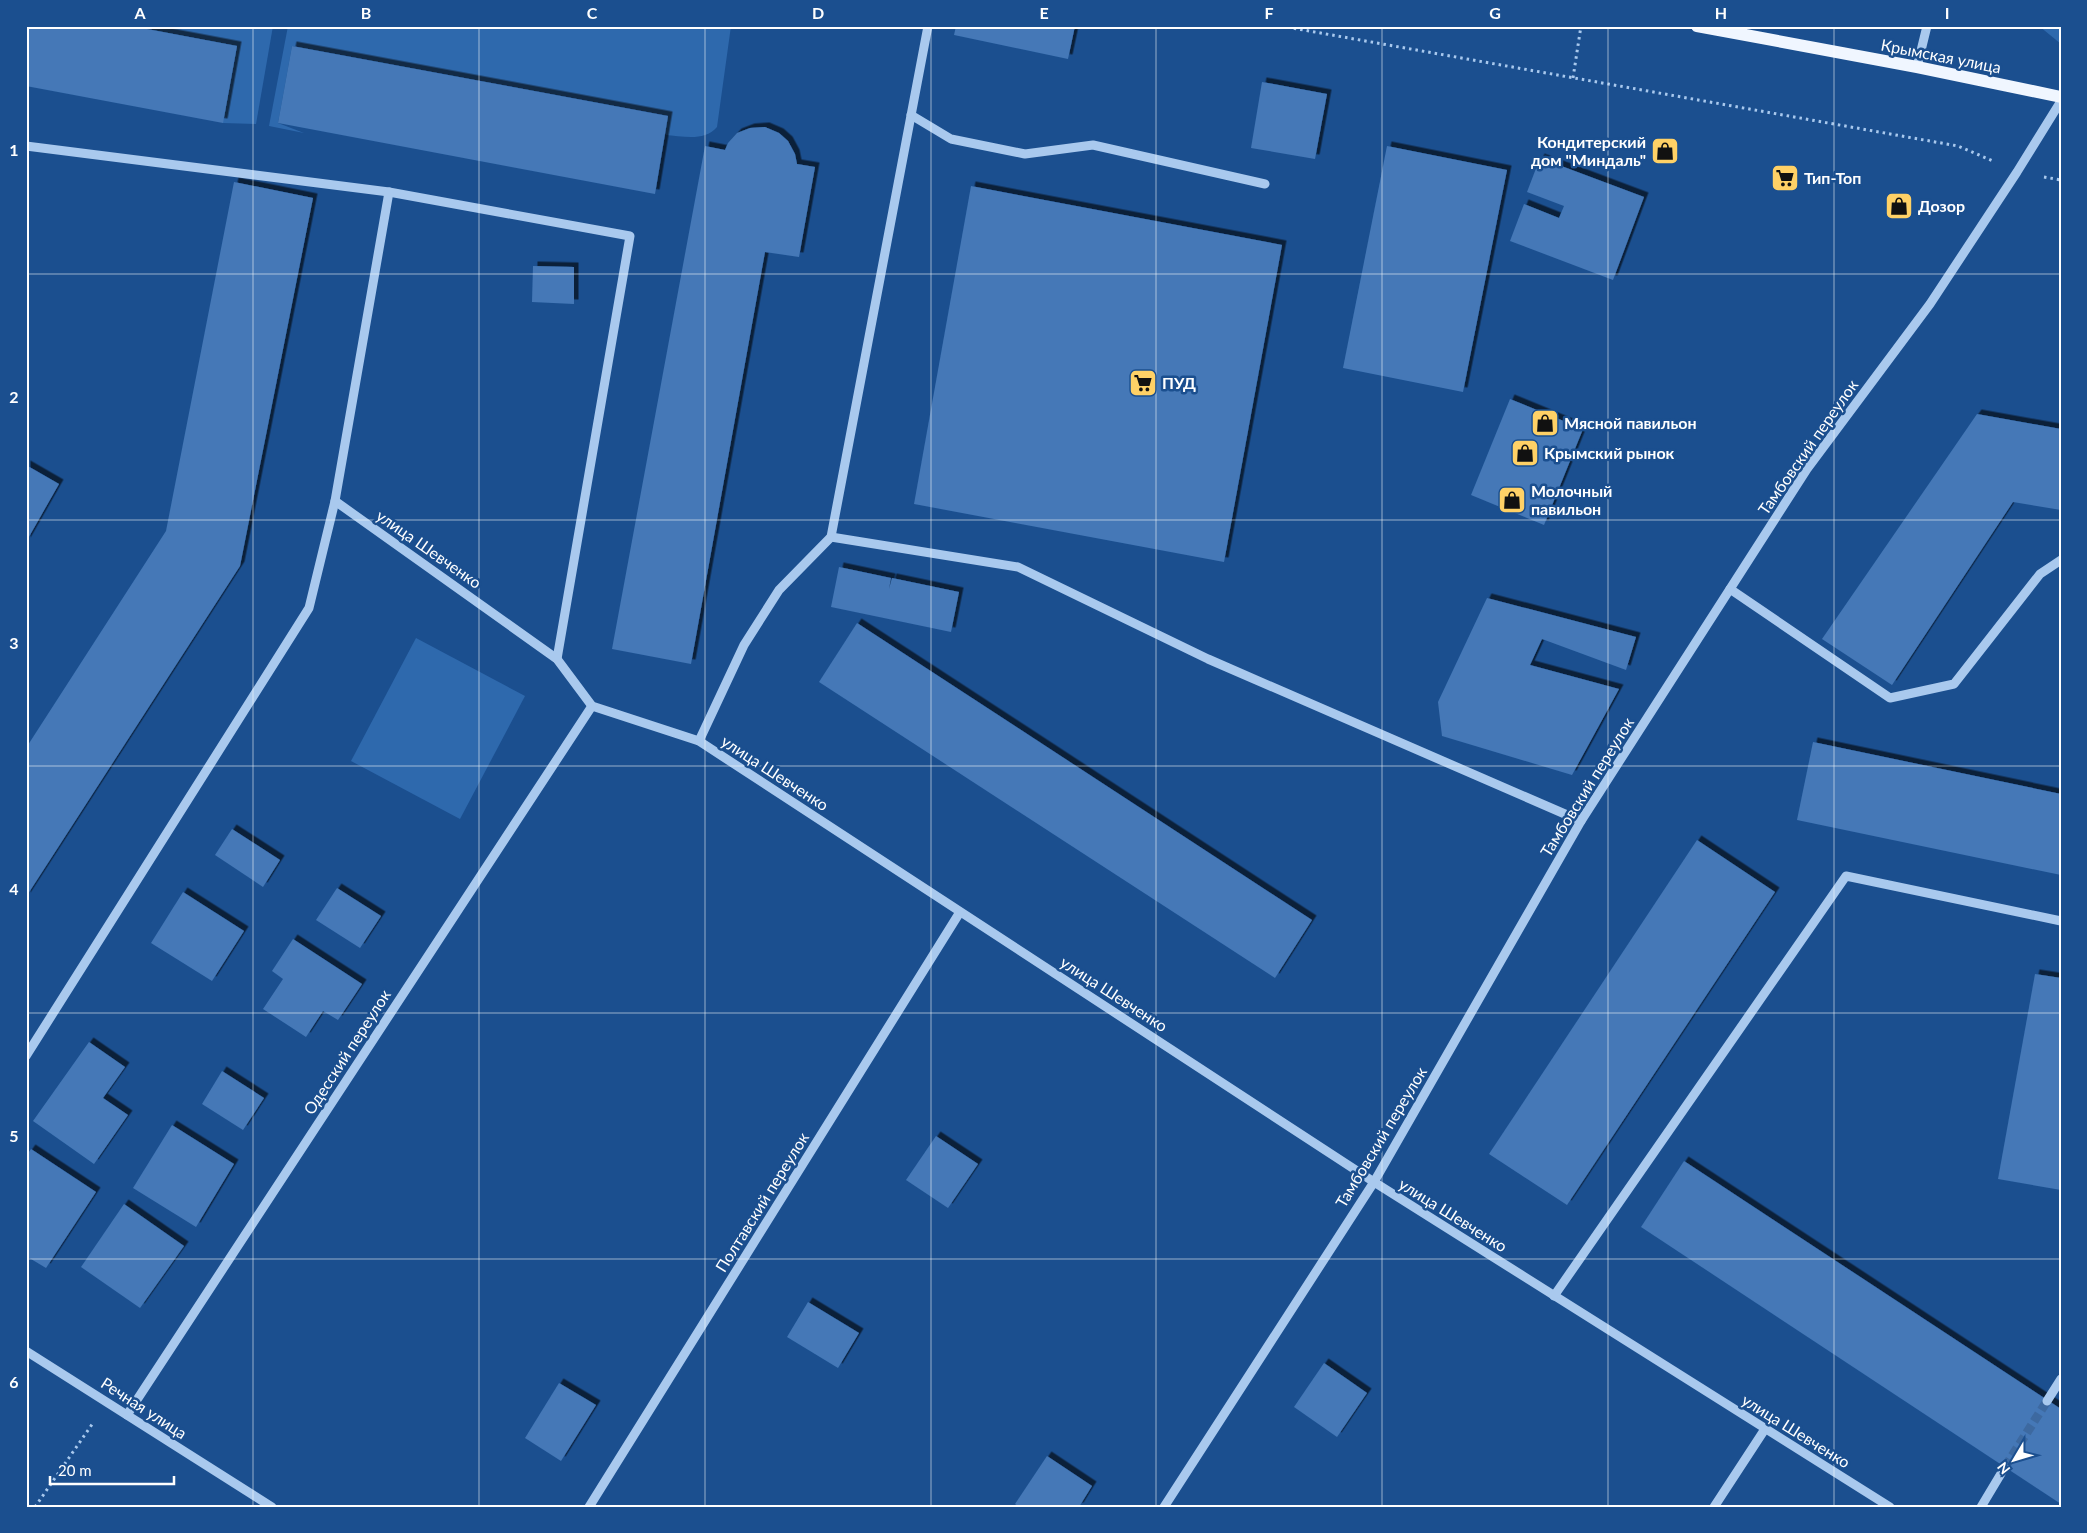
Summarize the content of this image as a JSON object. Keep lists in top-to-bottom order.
{
  "streets": {
    "main road": ["Крымская улица"],
    "street": [
      "Тамбовский переулок",
      "улица Шевченко",
      "Одесский переулок",
      "Полтавский переулок",
      "Речная улица"
    ]
  },
  "crossings": [
    ["Крымская улица", "Тамбовский переулок"],
    ["Тамбовский переулок", "улица Шевченко"],
    ["улица Шевченко", "Одесский переулок"],
    ["улица Шевченко", "Полтавский переулок"],
    ["Одесский переулок", "Речная улица"]
  ],
  "places": {
    "shop": [
      "Кондитерский дом \"Миндаль\"",
      "Дозор",
      "Мясной павильон",
      "Крымский рынок",
      "Молочный павильон"
    ],
    "supermarket": ["Тип-Топ", "ПУД"]
  },
  "scale_bar": "20 m",
  "north": "bottom left",
  "grid": {
    "columns": [
      "A",
      "B",
      "C",
      "D",
      "E",
      "F",
      "G",
      "H",
      "I"
    ],
    "rows": [
      "1",
      "2",
      "3",
      "4",
      "5",
      "6"
    ]
  }
}
